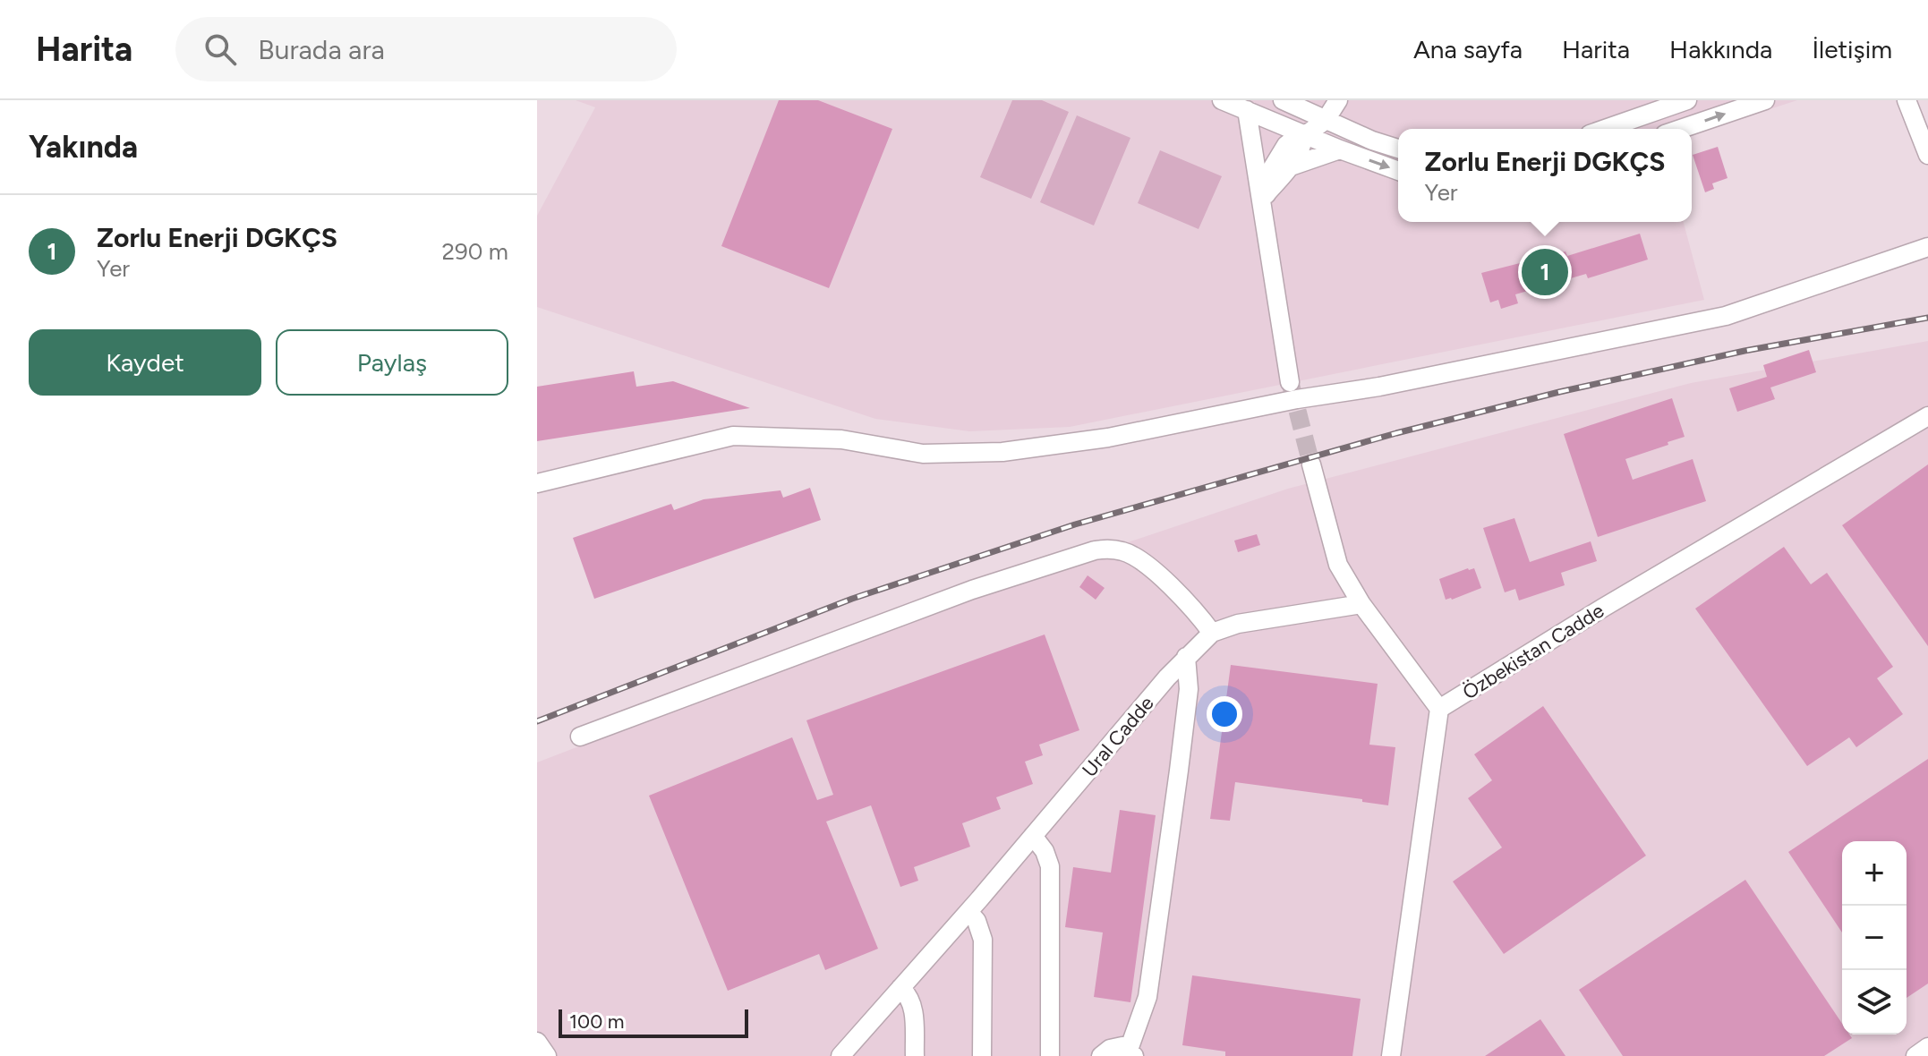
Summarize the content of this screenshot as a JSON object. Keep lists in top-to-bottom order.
{
  "streets": {
    "street": ["Özbekistan Cadde", "Ural Cadde"]
  },
  "scale_bar": "100 m",
  "page": {
    "header": "Harita",
    "search": "Burada ara",
    "nav": [
      "Ana sayfa",
      "Harita",
      "Hakkında",
      "İletişim"
    ],
    "heading": "Yakında",
    "popup": ["Zorlu Enerji DGKÇS", "Yer"],
    "list": [
      {
        "mark": "1",
        "name": "Zorlu Enerji DGKÇS",
        "note": "Yer",
        "value": "290 m"
      }
    ],
    "pins": "1",
    "buttons": ["Kaydet", "Paylaş"],
    "map_buttons": ["+", "−"],
    "scale": "100 m"
  }
}
